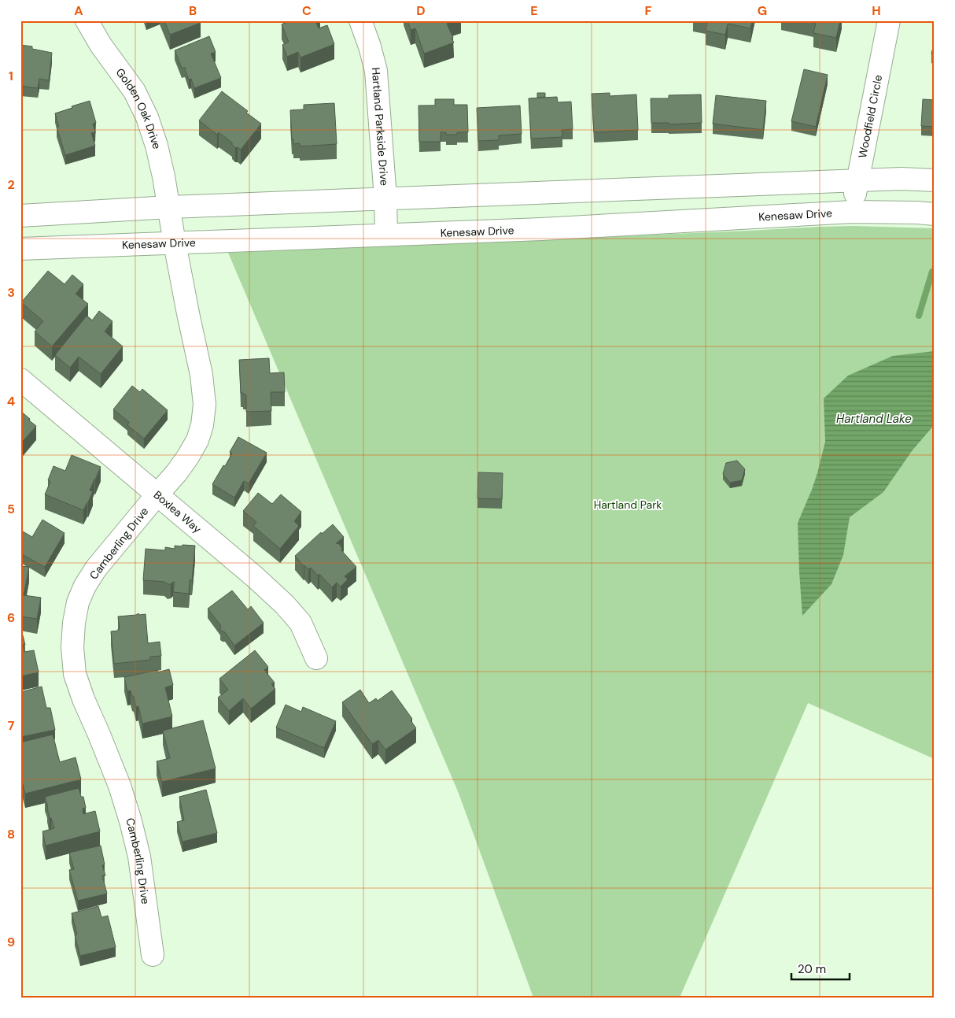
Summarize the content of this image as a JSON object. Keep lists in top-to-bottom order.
{
  "streets": {
    "street": [
      "Golden Oak Drive",
      "Woodfield Circle",
      "Hartland Parkside Drive",
      "Kenesaw Drive",
      "Boxlea Way",
      "Camberling Drive"
    ]
  },
  "crossings": [
    ["Golden Oak Drive", "Camberling Drive"],
    ["Woodfield Circle", "Kenesaw Drive"],
    ["Hartland Parkside Drive", "Kenesaw Drive"],
    ["Kenesaw Drive", "Camberling Drive"],
    ["Boxlea Way", "Camberling Drive"]
  ],
  "water": ["Hartland Lake"],
  "parks": ["Hartland Park"],
  "scale_bar": "20 m",
  "grid": {
    "columns": [
      "A",
      "B",
      "C",
      "D",
      "E",
      "F",
      "G",
      "H"
    ],
    "rows": [
      "1",
      "2",
      "3",
      "4",
      "5",
      "6",
      "7",
      "8",
      "9"
    ]
  }
}
